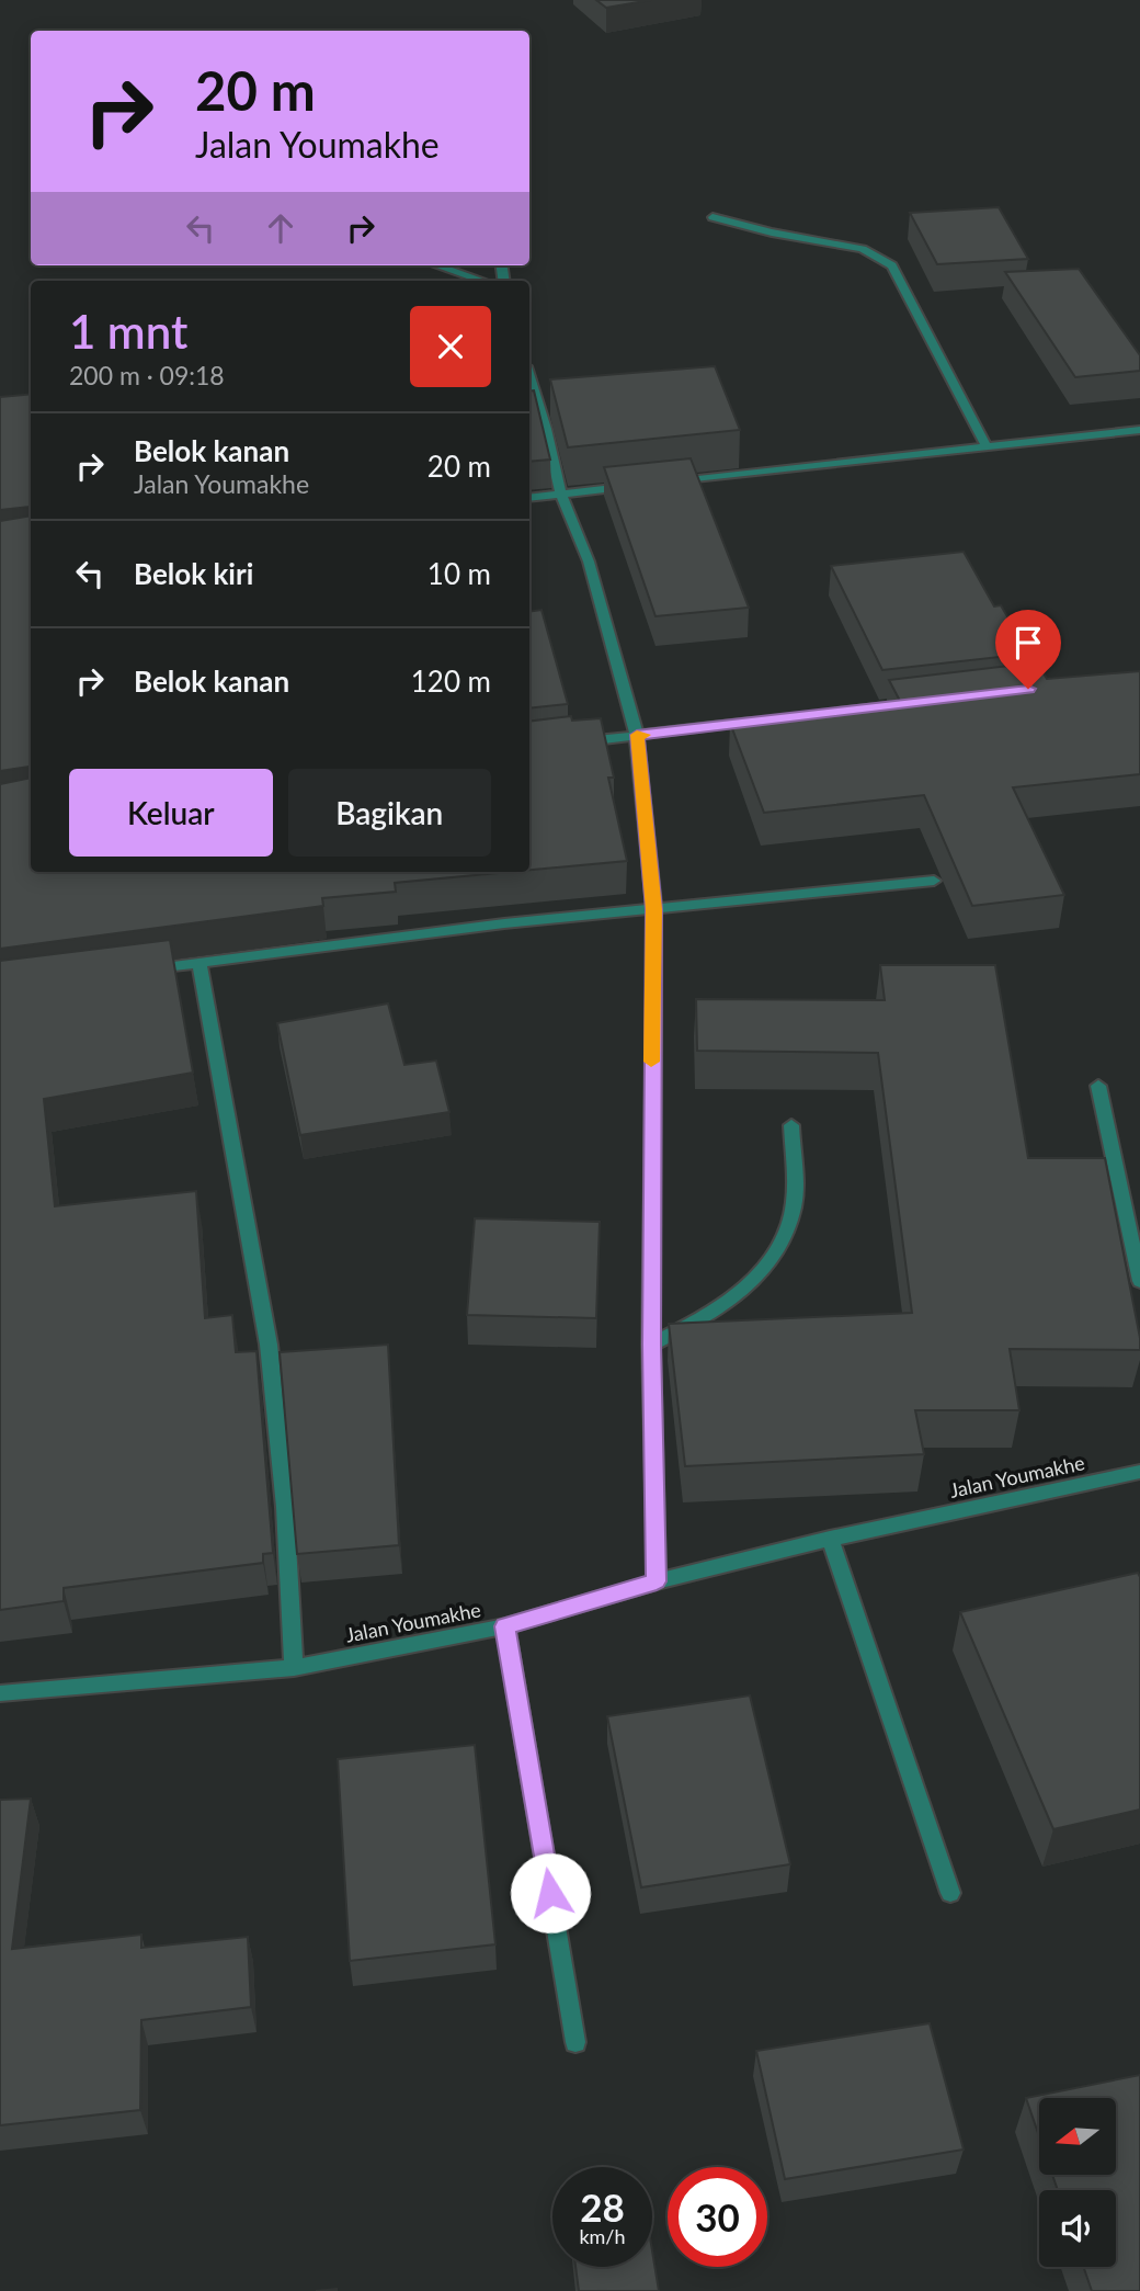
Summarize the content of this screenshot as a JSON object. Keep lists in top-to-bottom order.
{
  "streets": {
    "street": ["Jalan Youmakhe"]
  },
  "north": "left",
  "page": {
    "turn": ["20 m", "Jalan Youmakhe"],
    "heading": ["1 mnt", "200 m · 09:18"],
    "list": [
      {
        "name": "Belok kanan",
        "note": "Jalan Youmakhe",
        "value": "20 m"
      },
      {
        "name": "Belok kiri",
        "value": "10 m"
      },
      {
        "name": "Belok kanan",
        "value": "120 m"
      }
    ],
    "buttons": ["Keluar", "Bagikan"],
    "speed": "28 km/h",
    "limit": "30"
  }
}
